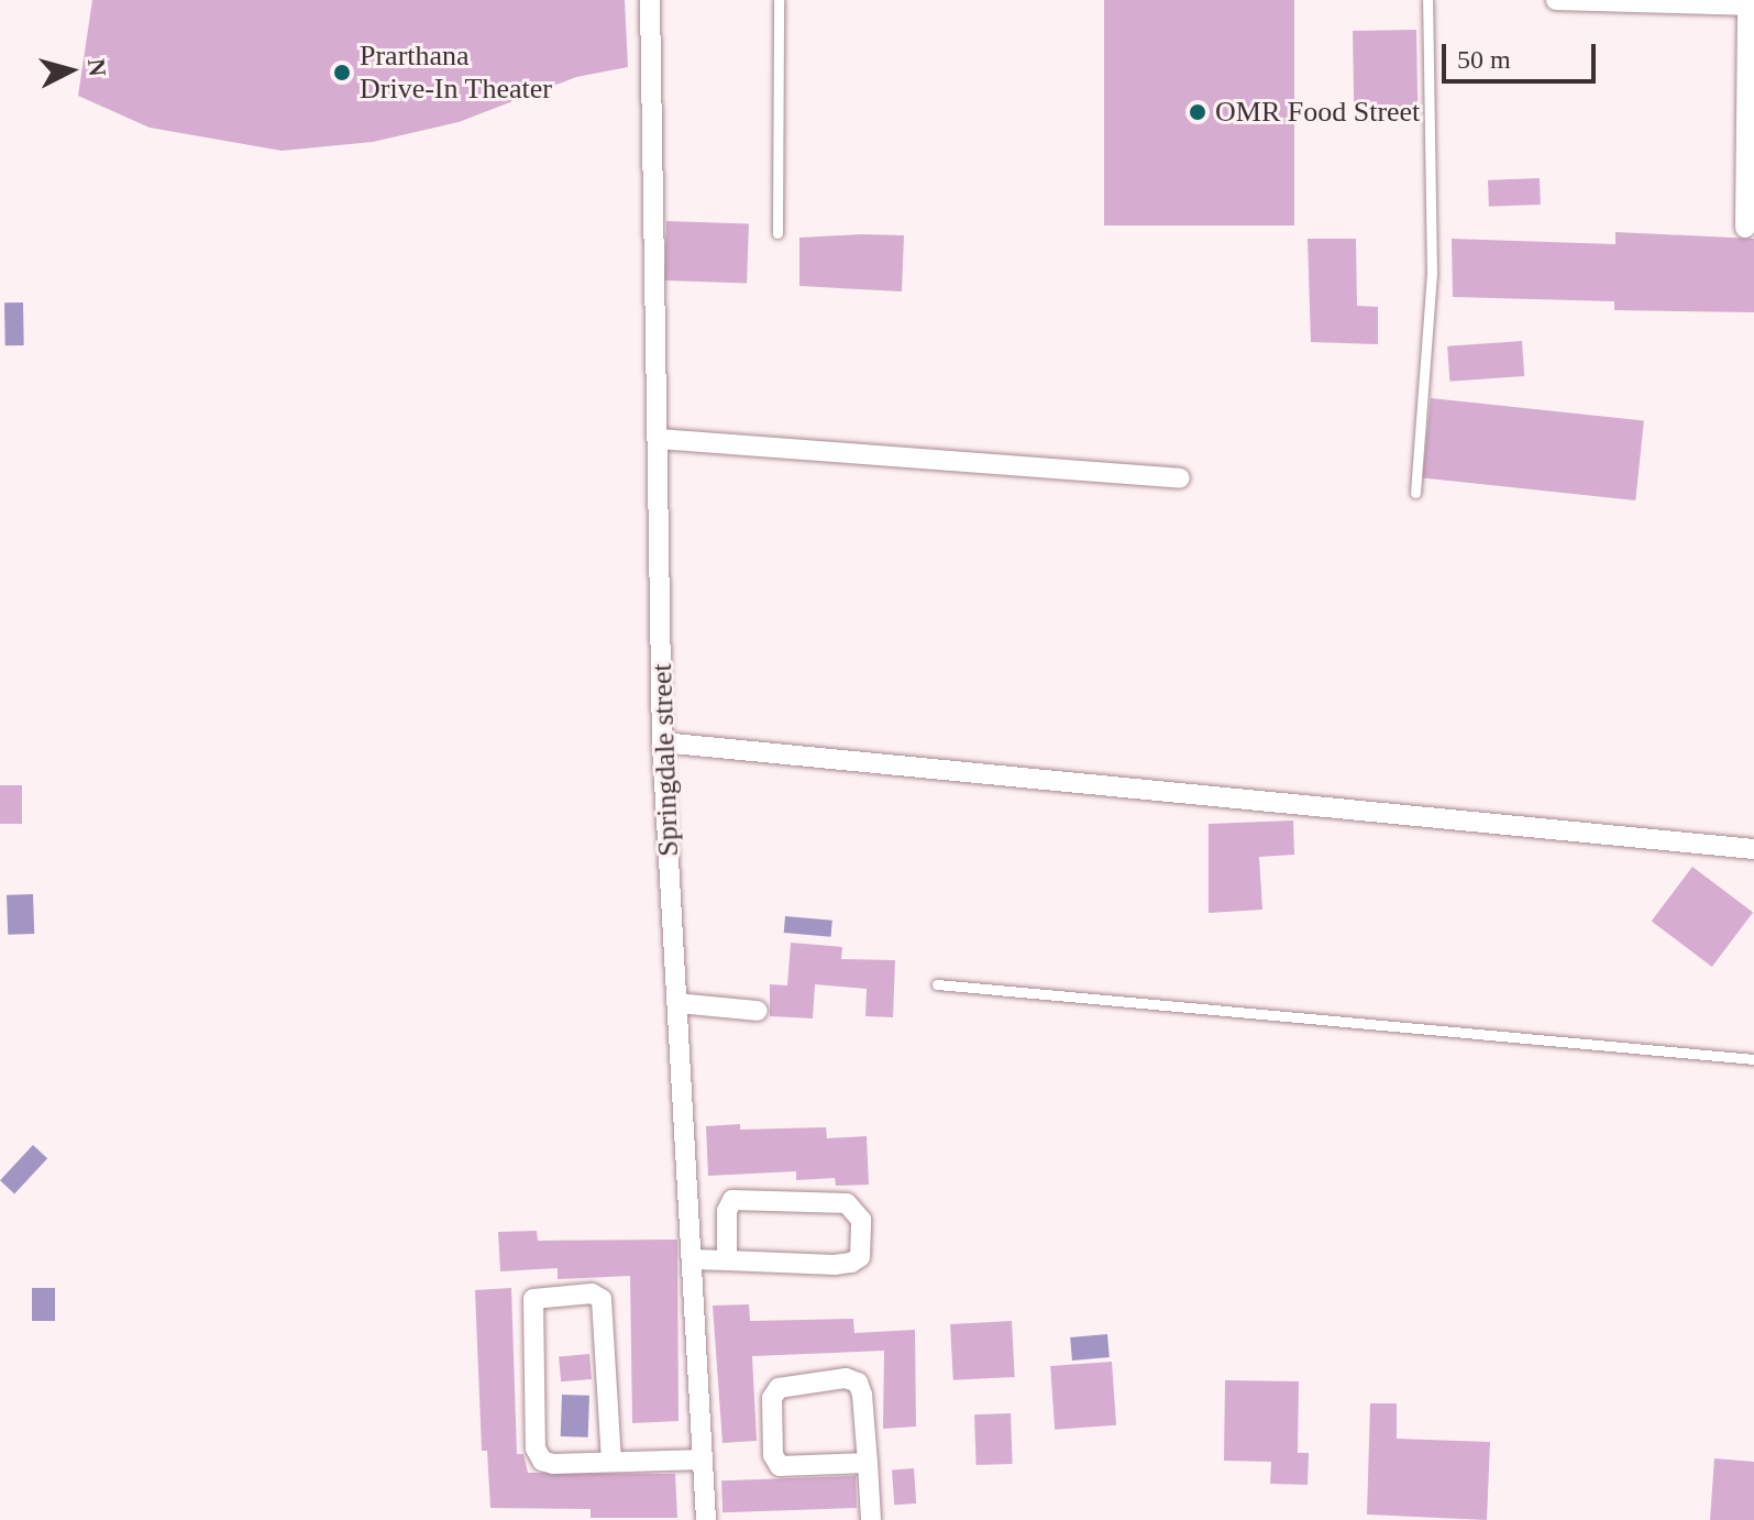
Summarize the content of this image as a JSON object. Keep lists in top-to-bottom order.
{
  "streets": {
    "street": ["Springdale street"]
  },
  "places": ["Prarthana Drive-In Theater", "OMR Food Street"],
  "scale_bar": "50 m",
  "north": "right"
}
